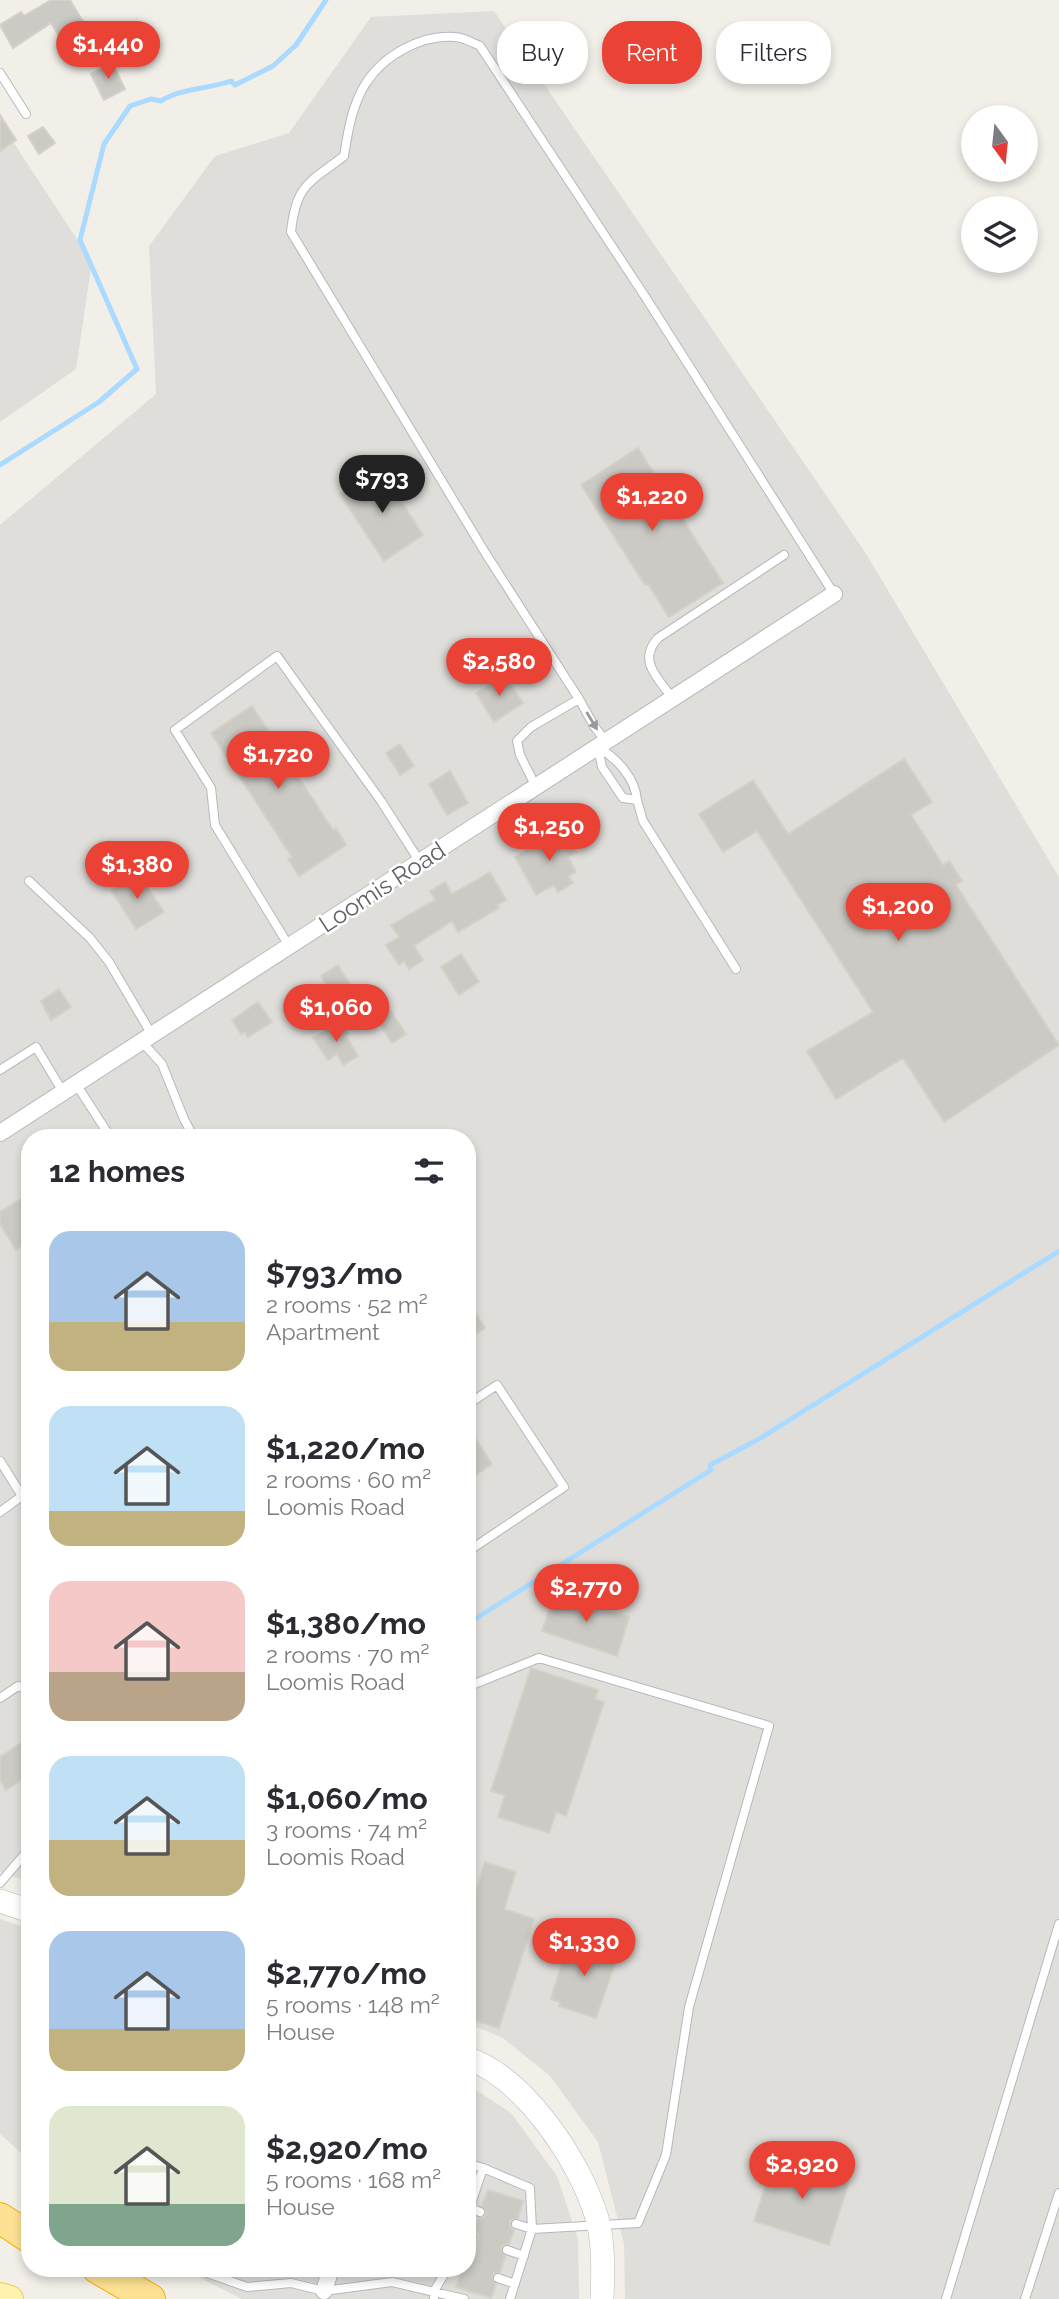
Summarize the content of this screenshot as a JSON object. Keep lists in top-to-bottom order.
{
  "streets": {
    "street": ["Loomis Road"]
  },
  "north": "bottom",
  "page": {
    "price": [
      "$1,440",
      "$793",
      "$1,220",
      "$2,580",
      "$1,720",
      "$1,250",
      "$1,380",
      "$1,200",
      "$1,060",
      "$2,770",
      "$1,330",
      "$2,920"
    ],
    "chip": ["Buy", "Rent", "Filters"],
    "heading": "12 homes",
    "list": [
      {
        "name": "$793/mo",
        "note": "2 rooms · 52 m² · Apartment"
      },
      {
        "name": "$1,220/mo",
        "note": "2 rooms · 60 m² · Loomis Road"
      },
      {
        "name": "$1,380/mo",
        "note": "2 rooms · 70 m² · Loomis Road"
      },
      {
        "name": "$1,060/mo",
        "note": "3 rooms · 74 m² · Loomis Road"
      },
      {
        "name": "$2,770/mo",
        "note": "5 rooms · 148 m² · House"
      },
      {
        "name": "$2,920/mo",
        "note": "5 rooms · 168 m² · House"
      }
    ]
  }
}
